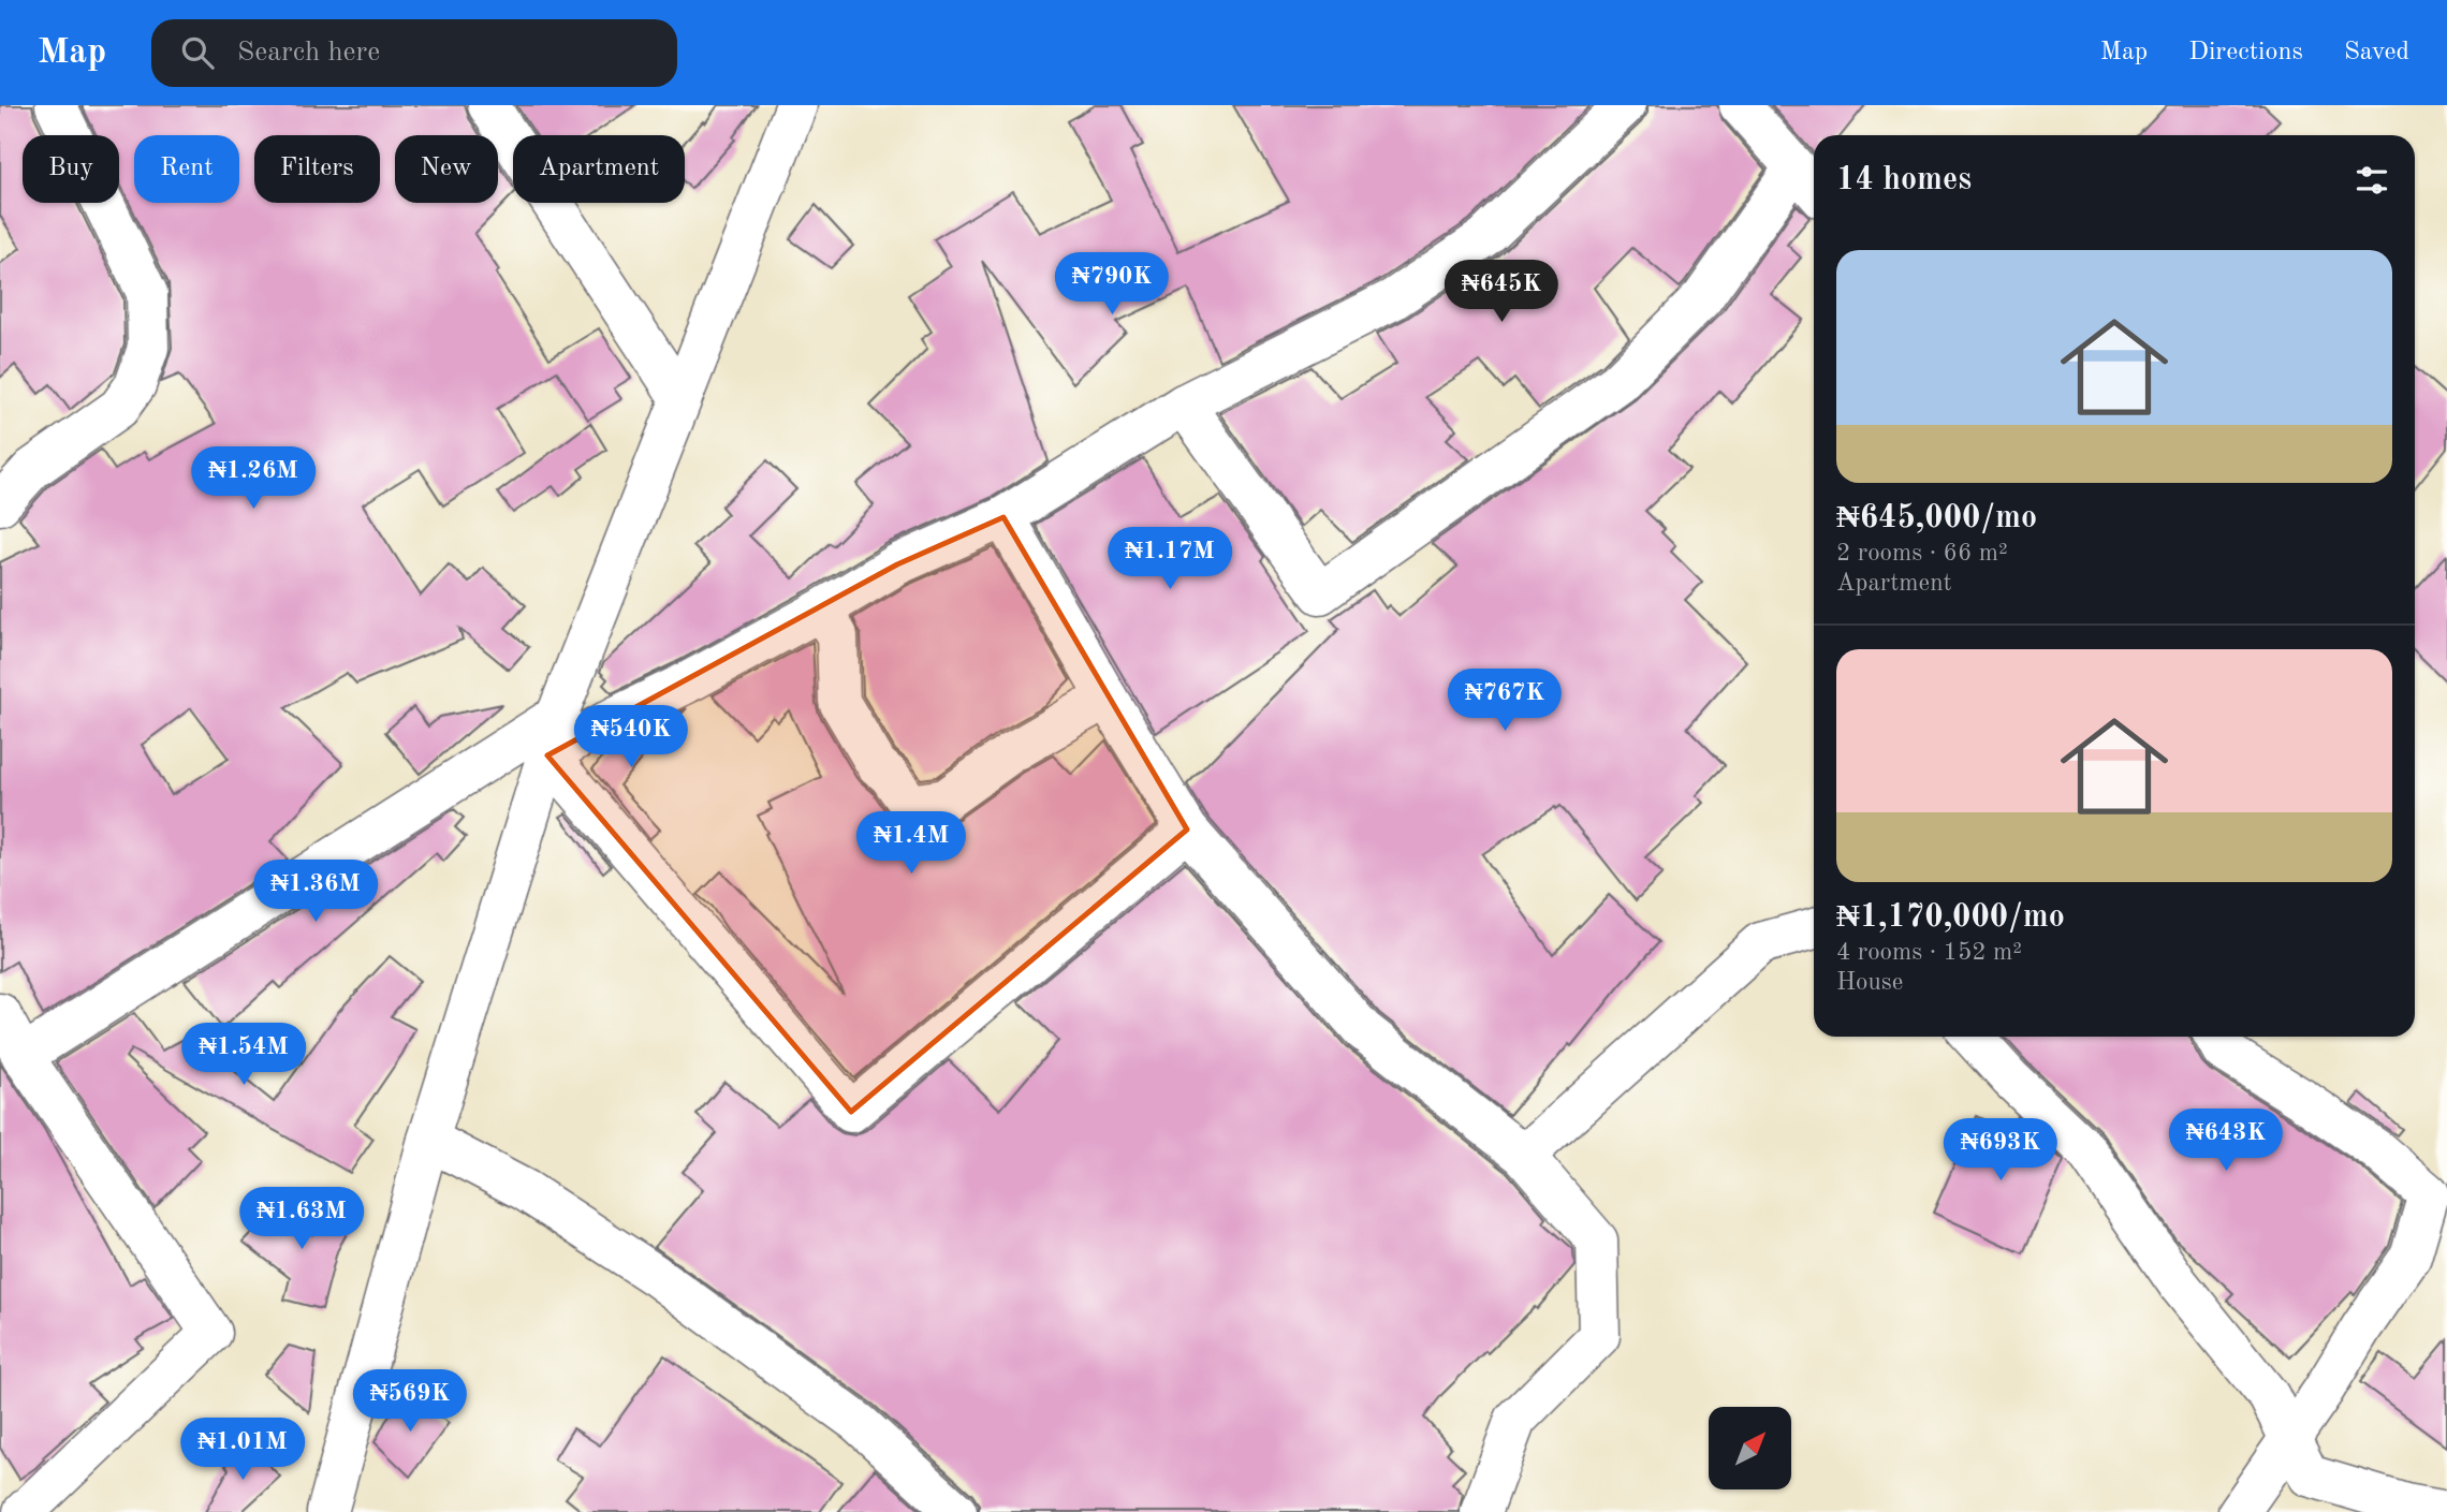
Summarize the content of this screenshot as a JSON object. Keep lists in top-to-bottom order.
{
  "north": "top right",
  "page": {
    "header": "Map",
    "search": "Search here",
    "nav": ["Map", "Directions", "Saved"],
    "chip": [
      "Buy",
      "Rent",
      "Filters",
      "New",
      "Apartment"
    ],
    "heading": "14 homes",
    "list": [
      {
        "name": "₦645,000/mo",
        "note": "2 rooms · 66 m² · Apartment"
      },
      {
        "name": "₦1,170,000/mo",
        "note": "4 rooms · 152 m² · House"
      }
    ],
    "price": [
      "₦790K",
      "₦645K",
      "₦1.26M",
      "₦1.17M",
      "₦767K",
      "₦540K",
      "₦1.4M",
      "₦1.36M",
      "₦1.54M",
      "₦643K",
      "₦693K",
      "₦1.63M",
      "₦569K",
      "₦1.01M"
    ]
  }
}
